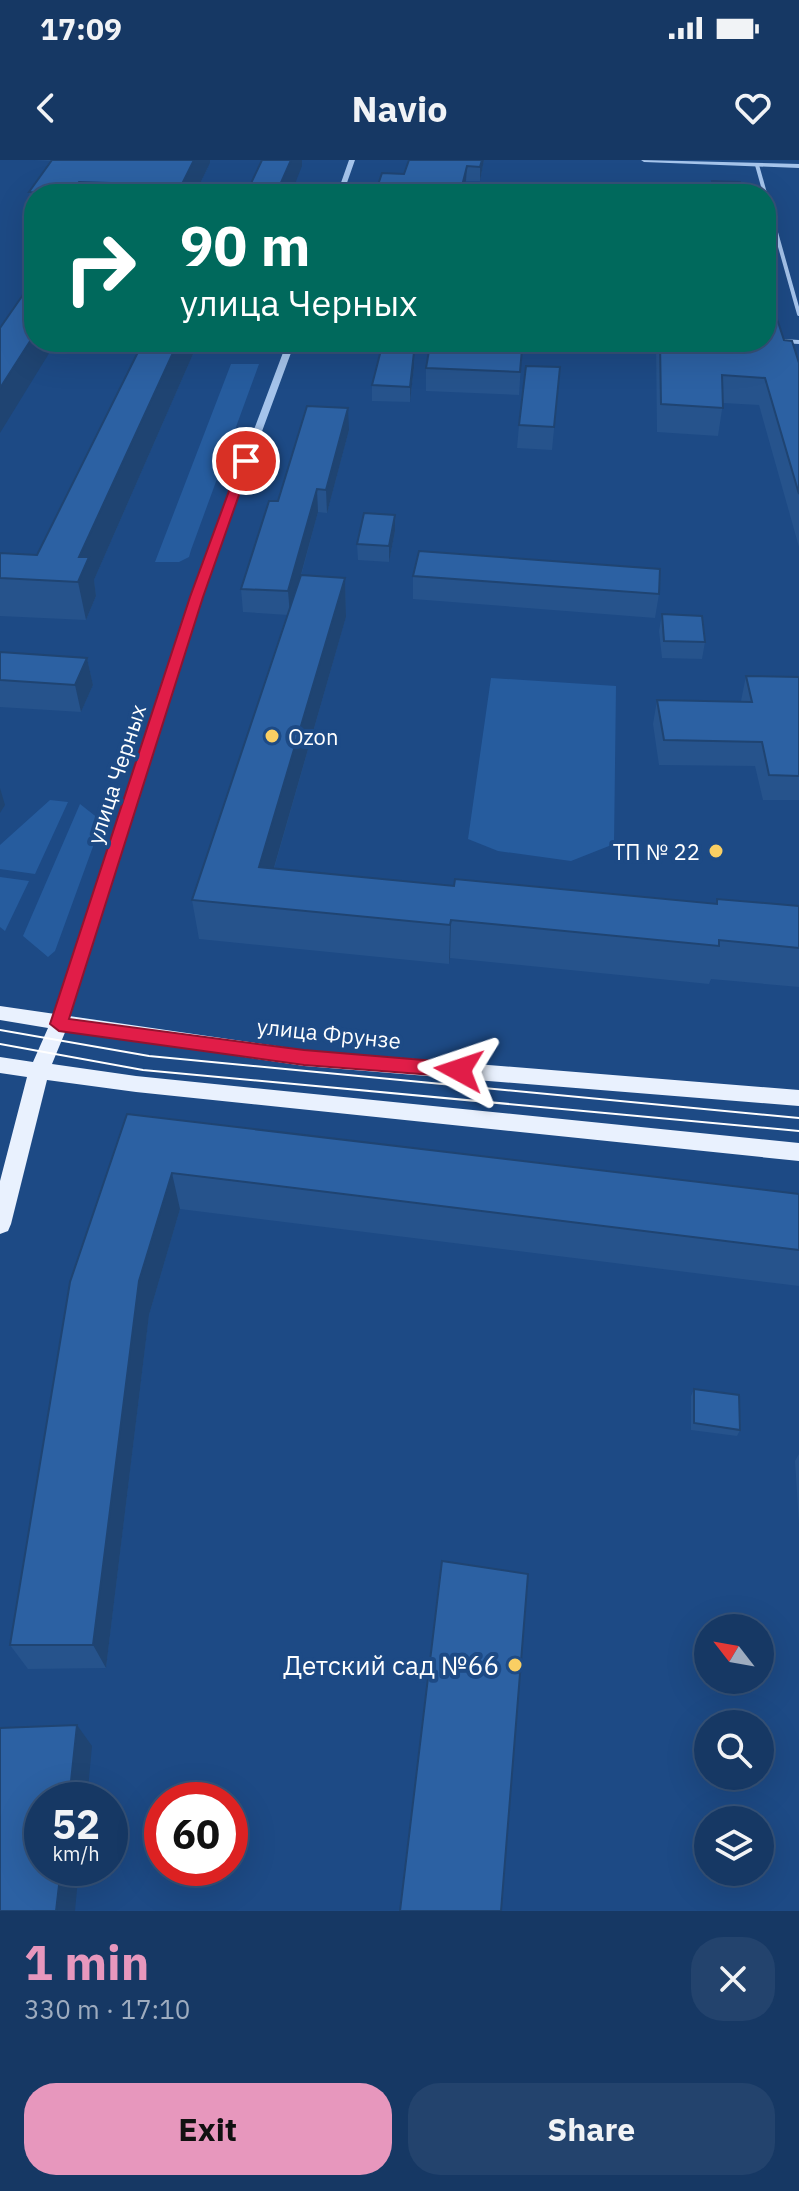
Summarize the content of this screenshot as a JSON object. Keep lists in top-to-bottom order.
{
  "streets": {
    "main road": ["улица Черных", "улица Фрунзе"]
  },
  "crossings": [
    ["улица Черных", "улица Фрунзе"]
  ],
  "places": ["Ozon", "ТП № 22", "Детский сад №66"],
  "north": "top left",
  "page": {
    "status": "17:09",
    "header": "Navio",
    "turn": ["90 m", "улица Черных"],
    "speed": "52 km/h",
    "limit": "60",
    "heading": ["1 min", "330 m · 17:10"],
    "buttons": ["Exit", "Share"]
  }
}
